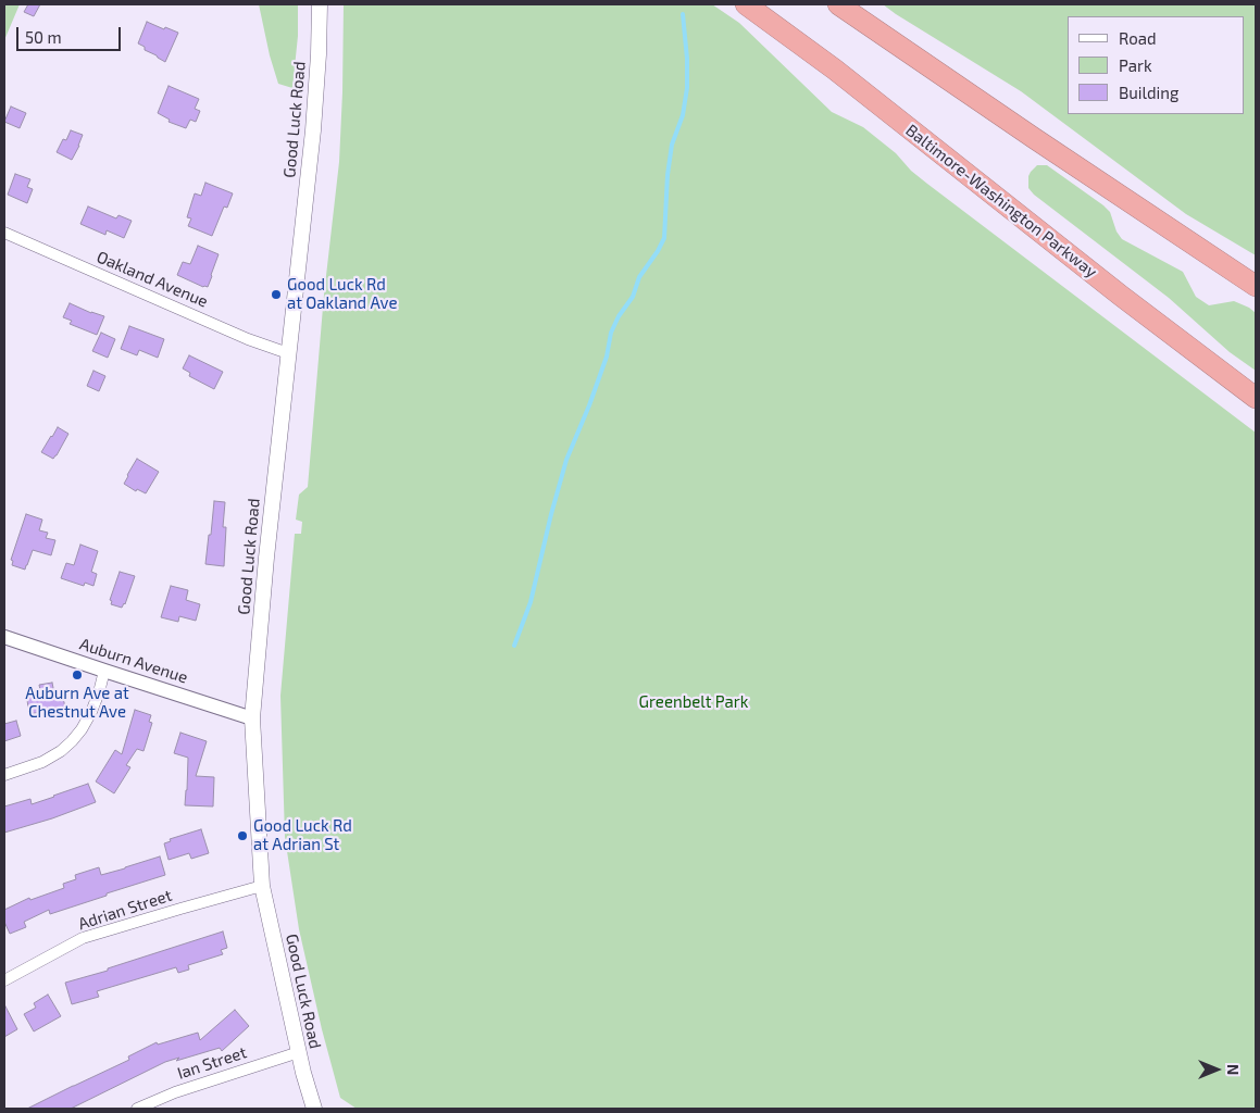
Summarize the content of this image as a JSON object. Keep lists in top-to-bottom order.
{
  "streets": {
    "highway": ["Baltimore-Washington Parkway"],
    "main road": ["Good Luck Road"],
    "street": [
      "Oakland Avenue",
      "Auburn Avenue",
      "Adrian Street",
      "Ian Street"
    ]
  },
  "crossings": [
    ["Good Luck Road", "Oakland Avenue"],
    ["Good Luck Road", "Auburn Avenue"],
    ["Good Luck Road", "Adrian Street"],
    ["Good Luck Road", "Ian Street"]
  ],
  "parks": ["Greenbelt Park"],
  "places": ["Good Luck Rd at Oakland Ave", "Auburn Ave at Chestnut Ave", "Good Luck Rd at Adrian St"],
  "legend": ["Road", "Park", "Building"],
  "scale_bar": "50 m",
  "north": "right"
}
